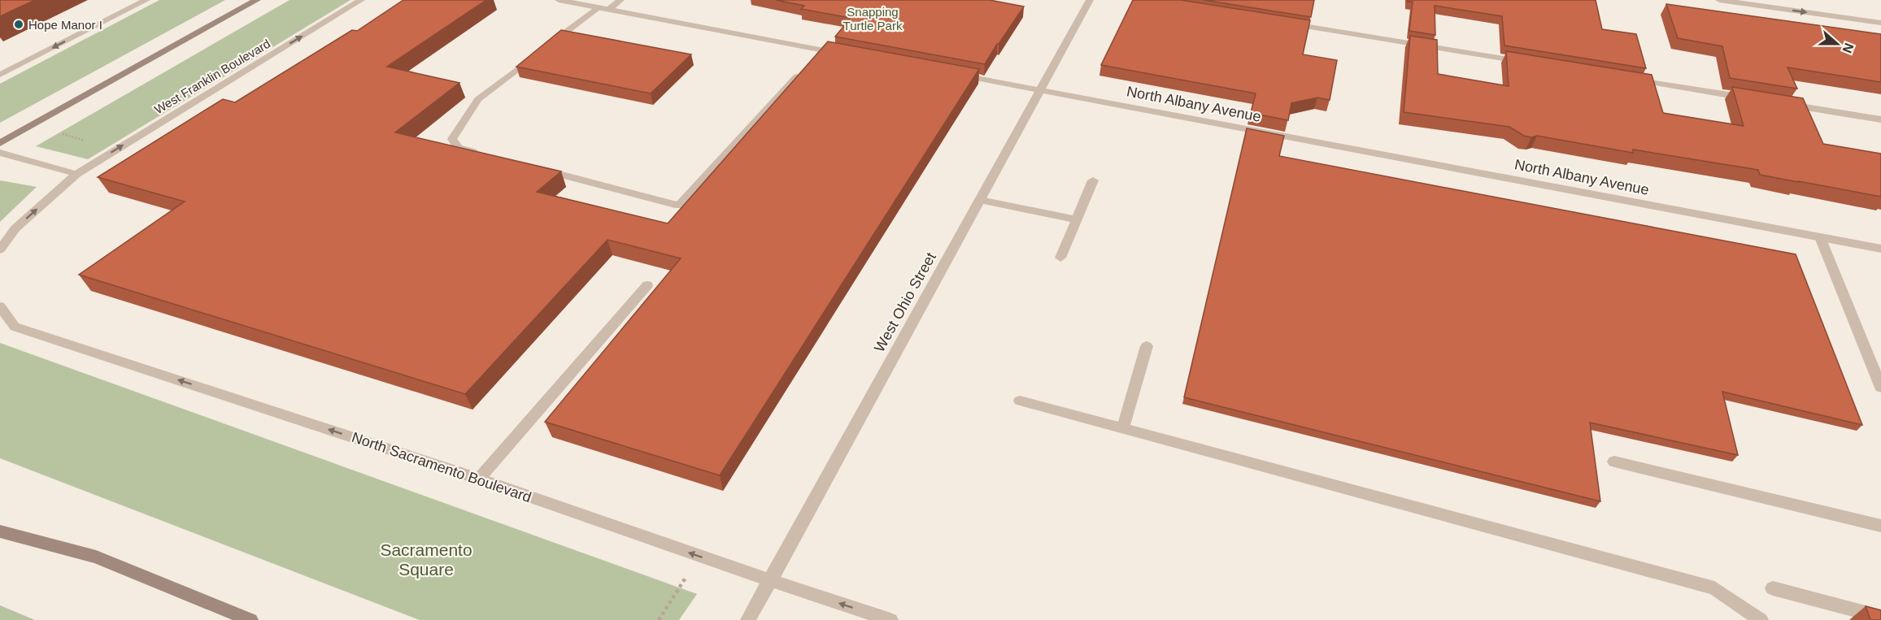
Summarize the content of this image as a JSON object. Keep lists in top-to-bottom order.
{
  "streets": {
    "street": [
      "West Franklin Boulevard",
      "North Albany Avenue",
      "West Ohio Street",
      "North Sacramento Boulevard"
    ]
  },
  "crossings": [
    ["North Albany Avenue", "West Ohio Street"],
    ["West Ohio Street", "North Sacramento Boulevard"]
  ],
  "one_way": ["North Sacramento Boulevard"],
  "parks": ["Snapping Turtle Park", "Sacramento Square"],
  "places": ["Hope Manor I"],
  "north": "right"
}
